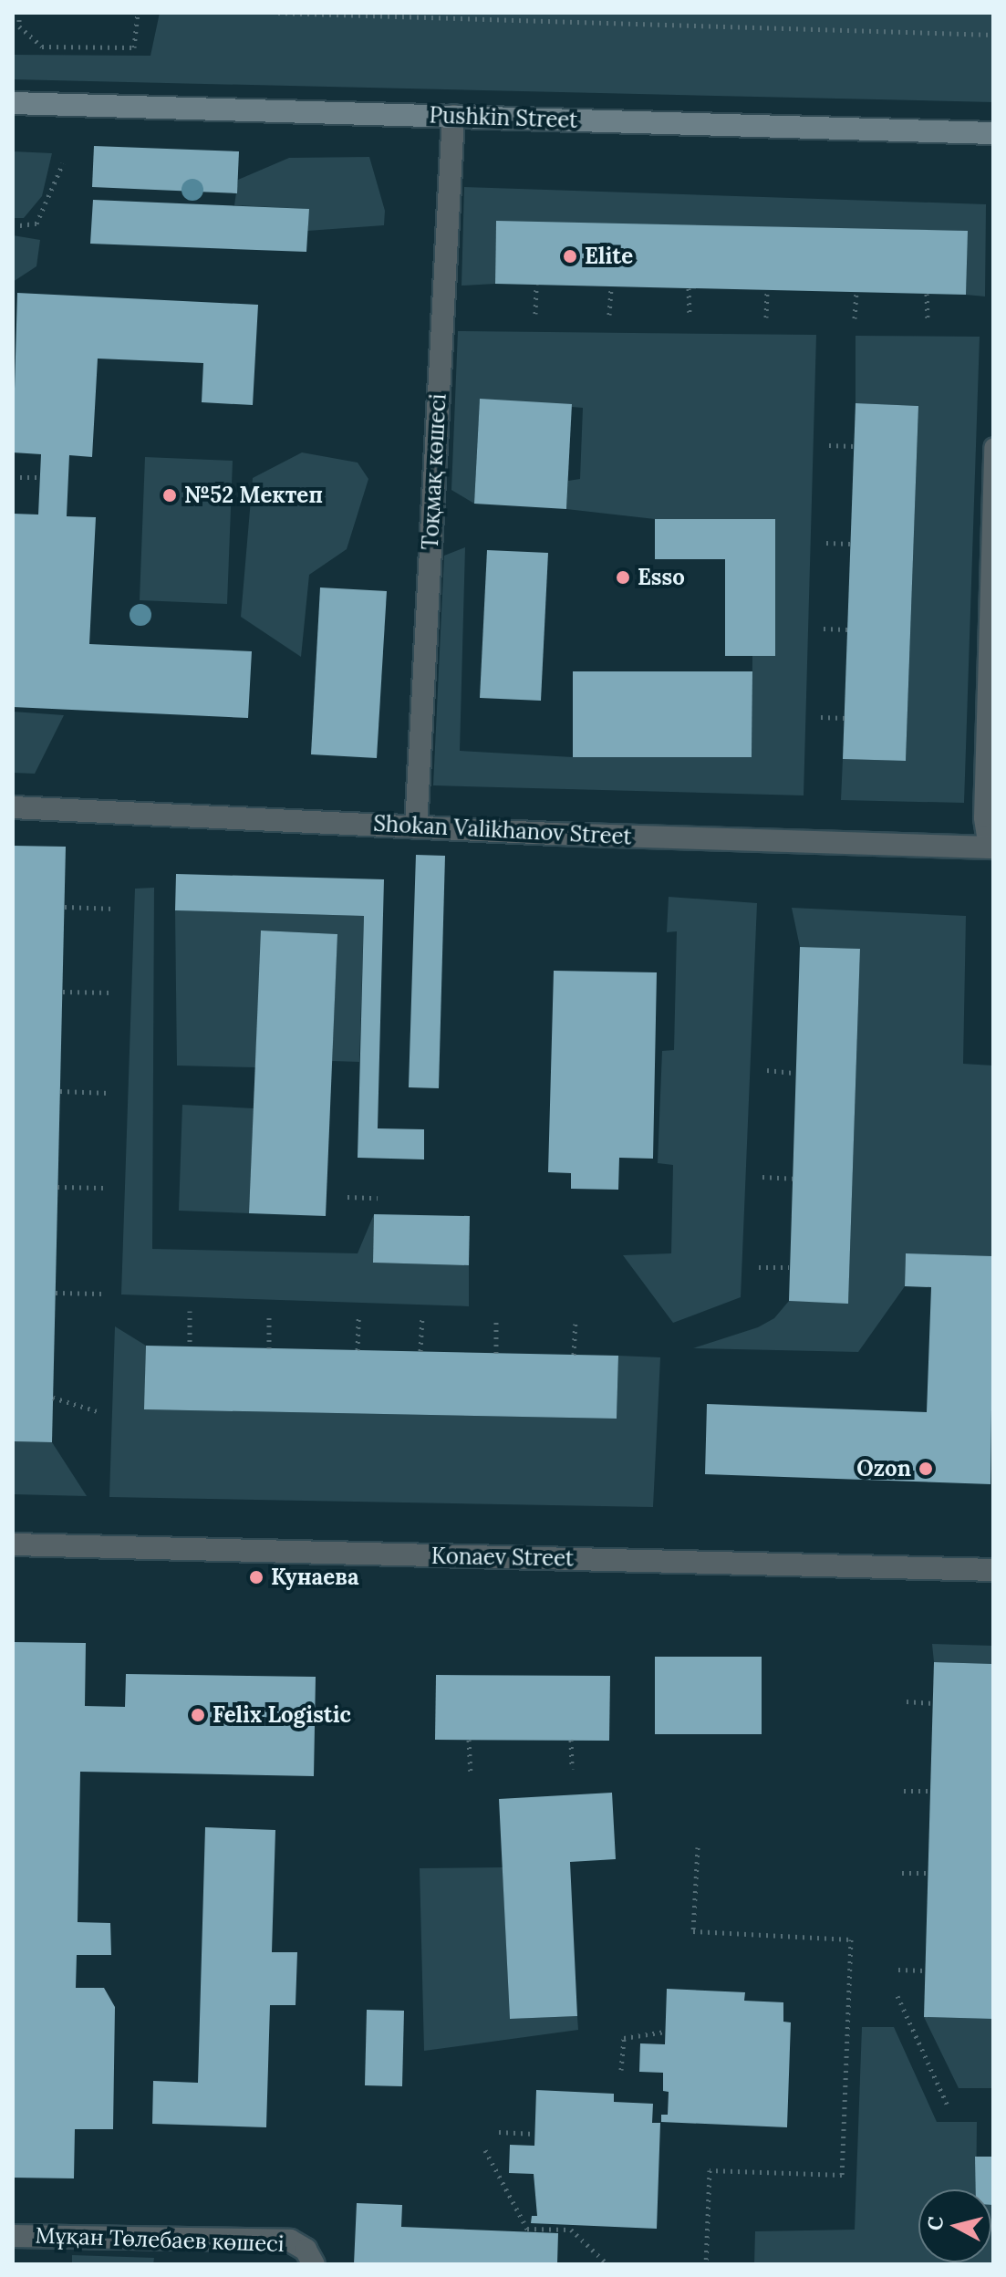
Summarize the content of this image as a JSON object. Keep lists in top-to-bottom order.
{
  "streets": {
    "street": [
      "Pushkin Street",
      "Тоқмақ көшесі",
      "Shokan Valikhanov Street",
      "Konaev Street",
      "Мұқан Төлебаев көшесі"
    ]
  },
  "crossings": [
    ["Pushkin Street", "Тоқмақ көшесі"],
    ["Тоқмақ көшесі", "Shokan Valikhanov Street"]
  ],
  "places": [
    "Elite",
    "№52 Мектеп",
    "Esso",
    "Ozon",
    "Кунаева",
    "Felix Logistic"
  ],
  "north": "left"
}
